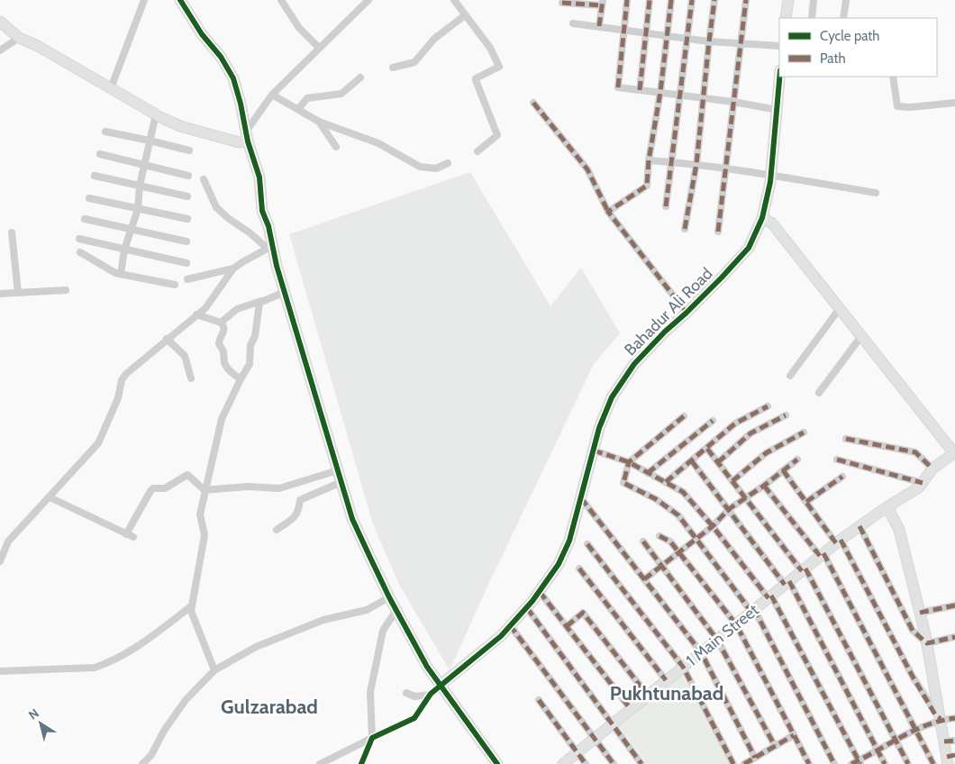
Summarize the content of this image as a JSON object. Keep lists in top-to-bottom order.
{
  "streets": {
    "street": ["Bahadur Ali Road", "1 Main Street"]
  },
  "districts": ["Pukhtunabad", "Gulzarabad"],
  "legend": ["Cycle path", "Path"],
  "north": "top left"
}
